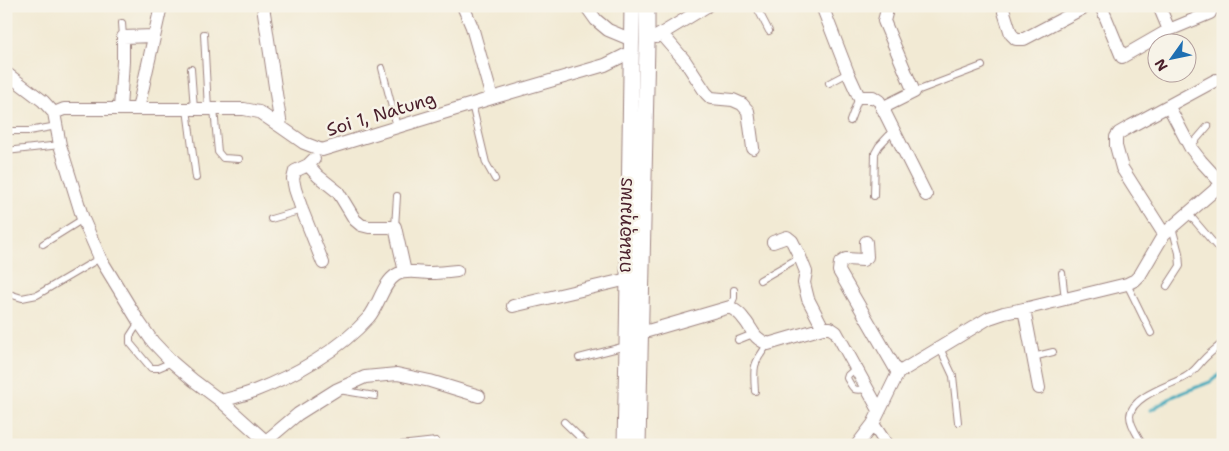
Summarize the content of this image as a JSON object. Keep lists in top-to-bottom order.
{
  "streets": {
    "street": ["Soi 1, Natung", "ถนนอุทุมพร"]
  },
  "crossings": [
    ["Soi 1, Natung", "ถนนอุทุมพร"]
  ],
  "north": "bottom left"
}
